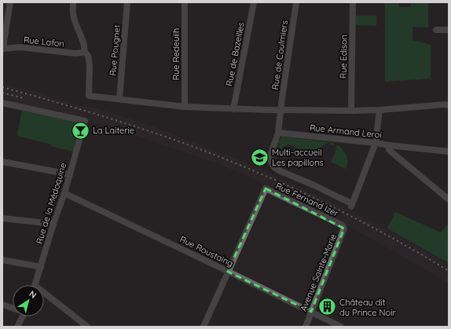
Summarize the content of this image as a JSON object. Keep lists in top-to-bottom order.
{
  "streets": {
    "street": [
      "Rue Lafon",
      "Rue Pougnet",
      "Rue Redeuilh",
      "Rue de Bazeilles",
      "Rue de Coulmiers",
      "Rue Edison",
      "Rue Armand Leroi",
      "Rue Fernand Izer",
      "Rue de la Médoquine",
      "Rue Roustaing",
      "Avenue Sainte-Marie"
    ]
  },
  "crossings": [
    ["Rue Fernand Izer", "Rue Roustaing"],
    ["Rue Fernand Izer", "Avenue Sainte-Marie"],
    ["Rue de la Médoquine", "Rue Roustaing"],
    ["Rue Roustaing", "Avenue Sainte-Marie"]
  ],
  "places": {
    "bar": ["La Laiterie"],
    "school or university": ["Multi-accueil Les papillons"],
    "building": ["Château dit du Prince Noir"]
  },
  "north": "top right"
}
